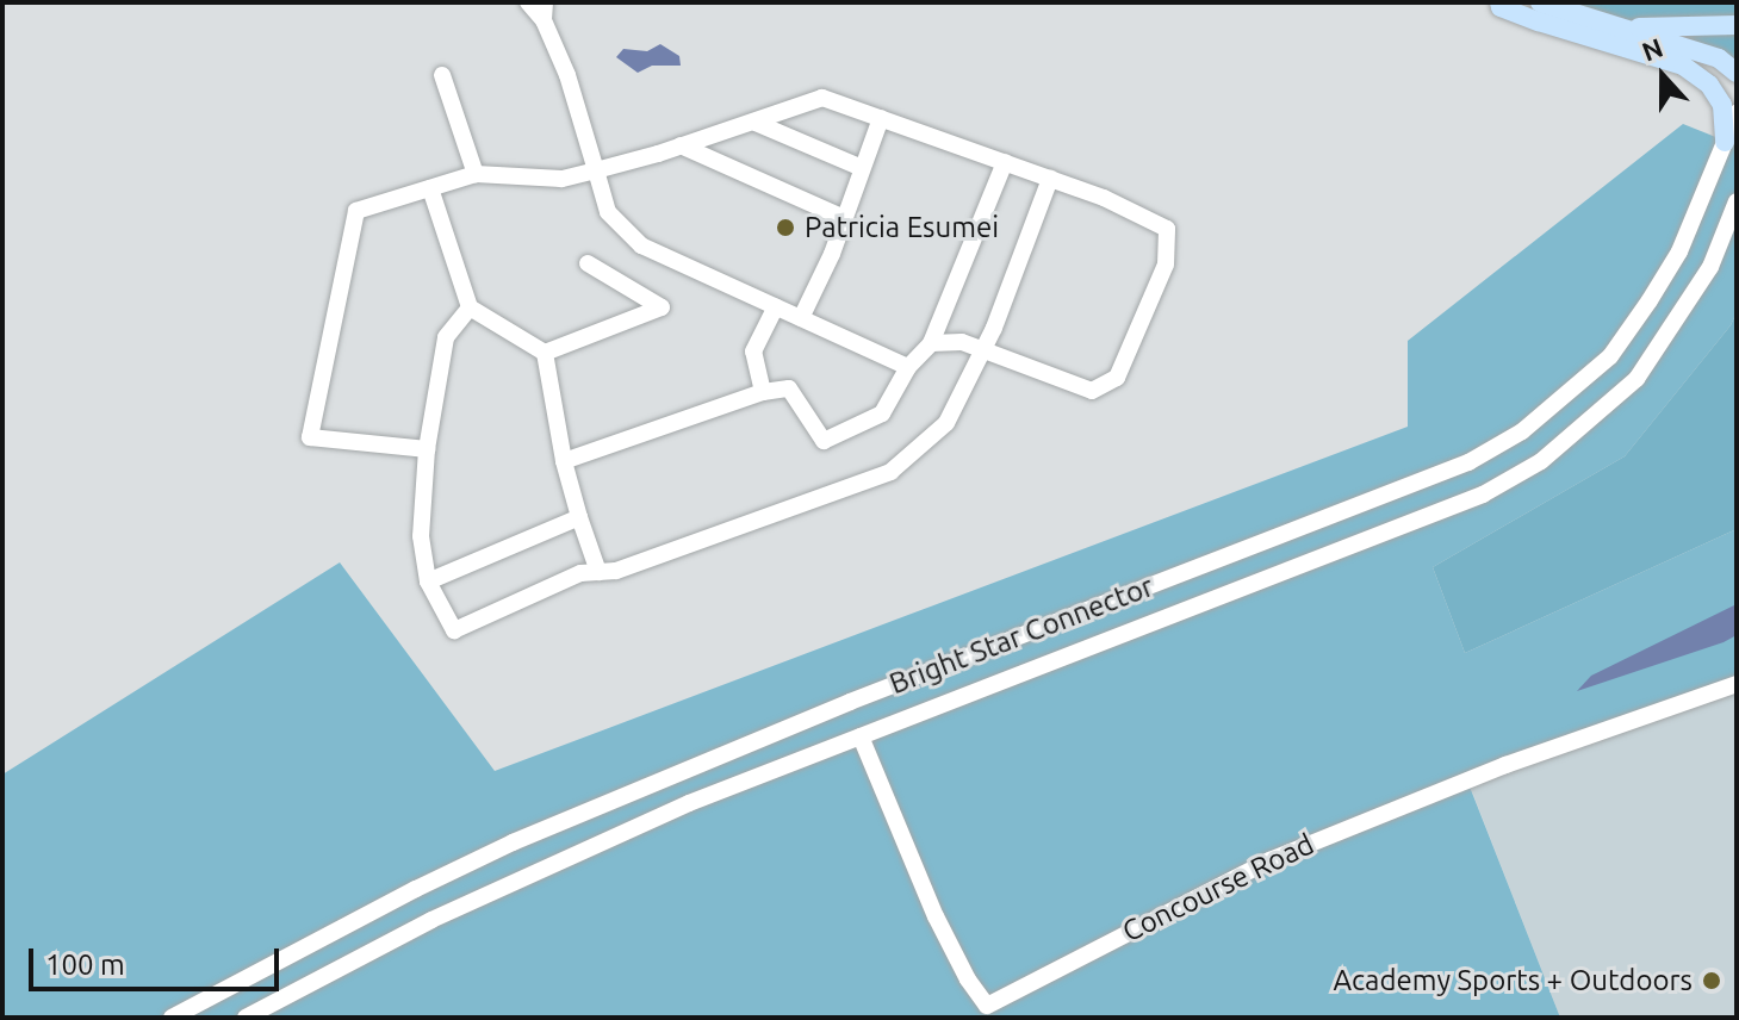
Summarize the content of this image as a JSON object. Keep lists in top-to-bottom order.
{
  "streets": {
    "street": ["Bright Star Connector", "Concourse Road"]
  },
  "crossings": [
    ["Bright Star Connector", "Concourse Road"]
  ],
  "places": ["Patricia Esumei", "Academy Sports + Outdoors"],
  "scale_bar": "100 m",
  "north": "top"
}
